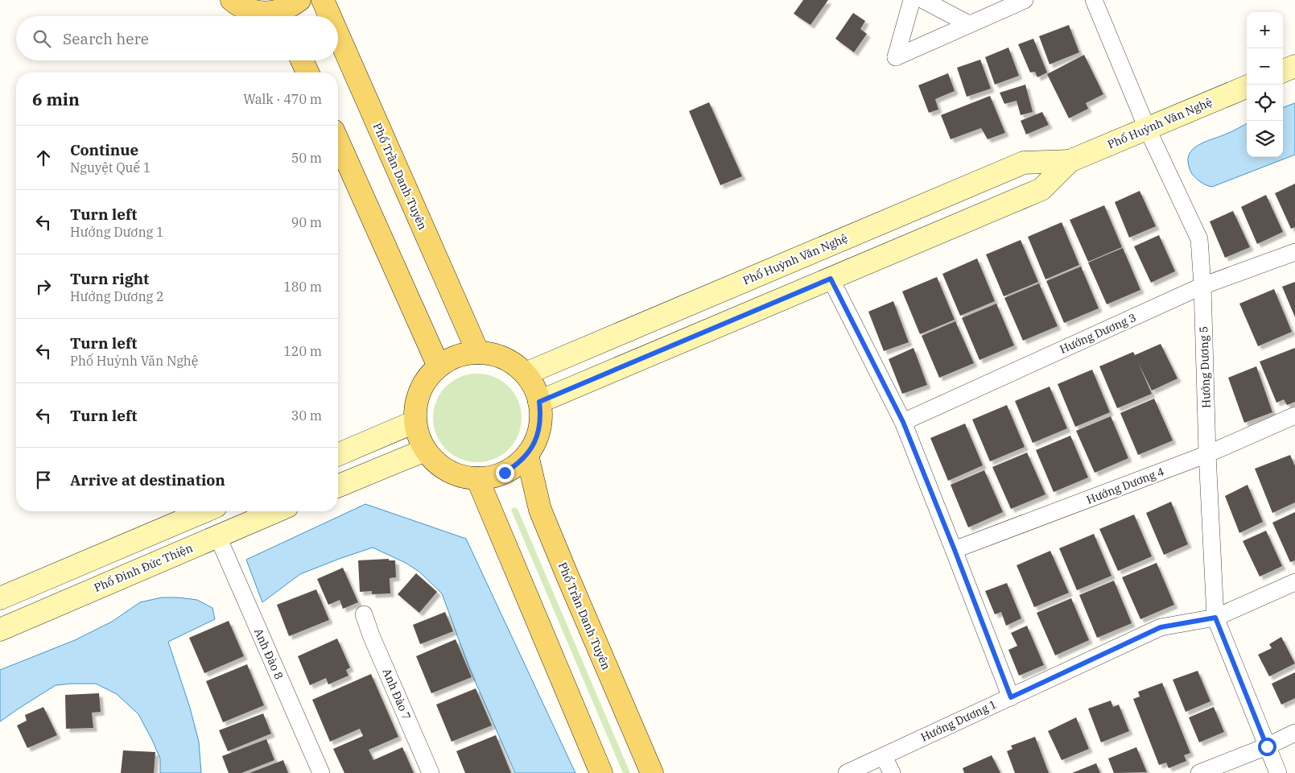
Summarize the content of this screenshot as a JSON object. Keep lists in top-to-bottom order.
{
  "streets": {
    "main road": ["Phố Trần Danh Tuyên"],
    "street": [
      "Phố Huỳnh Văn Nghệ",
      "Hướng Dương 3",
      "Hướng Dương 5",
      "Hướng Dương 4",
      "Phố Đinh Đức Thiện",
      "Anh Đào 8",
      "Anh Đào 7",
      "Hướng Dương 1"
    ]
  },
  "crossings": [
    ["Phố Huỳnh Văn Nghệ", "Phố Trần Danh Tuyên"],
    ["Phố Huỳnh Văn Nghệ", "Hướng Dương 5"],
    ["Hướng Dương 3", "Hướng Dương 5"],
    ["Hướng Dương 5", "Hướng Dương 4"],
    ["Hướng Dương 5", "Hướng Dương 1"],
    ["Phố Đinh Đức Thiện", "Anh Đào 8"]
  ],
  "page": {
    "map_buttons": ["+", "−"],
    "search": "Search here",
    "heading": ["6 min", "Walk · 470 m"],
    "list": [
      ["Continue", "Nguyệt Quế 1", "50 m"],
      ["Turn left", "Hướng Dương 1", "90 m"],
      ["Turn right", "Hướng Dương 2", "180 m"],
      ["Turn left", "Phố Huỳnh Văn Nghệ", "120 m"],
      ["Turn left", "30 m"],
      "Arrive at destination"
    ]
  }
}
